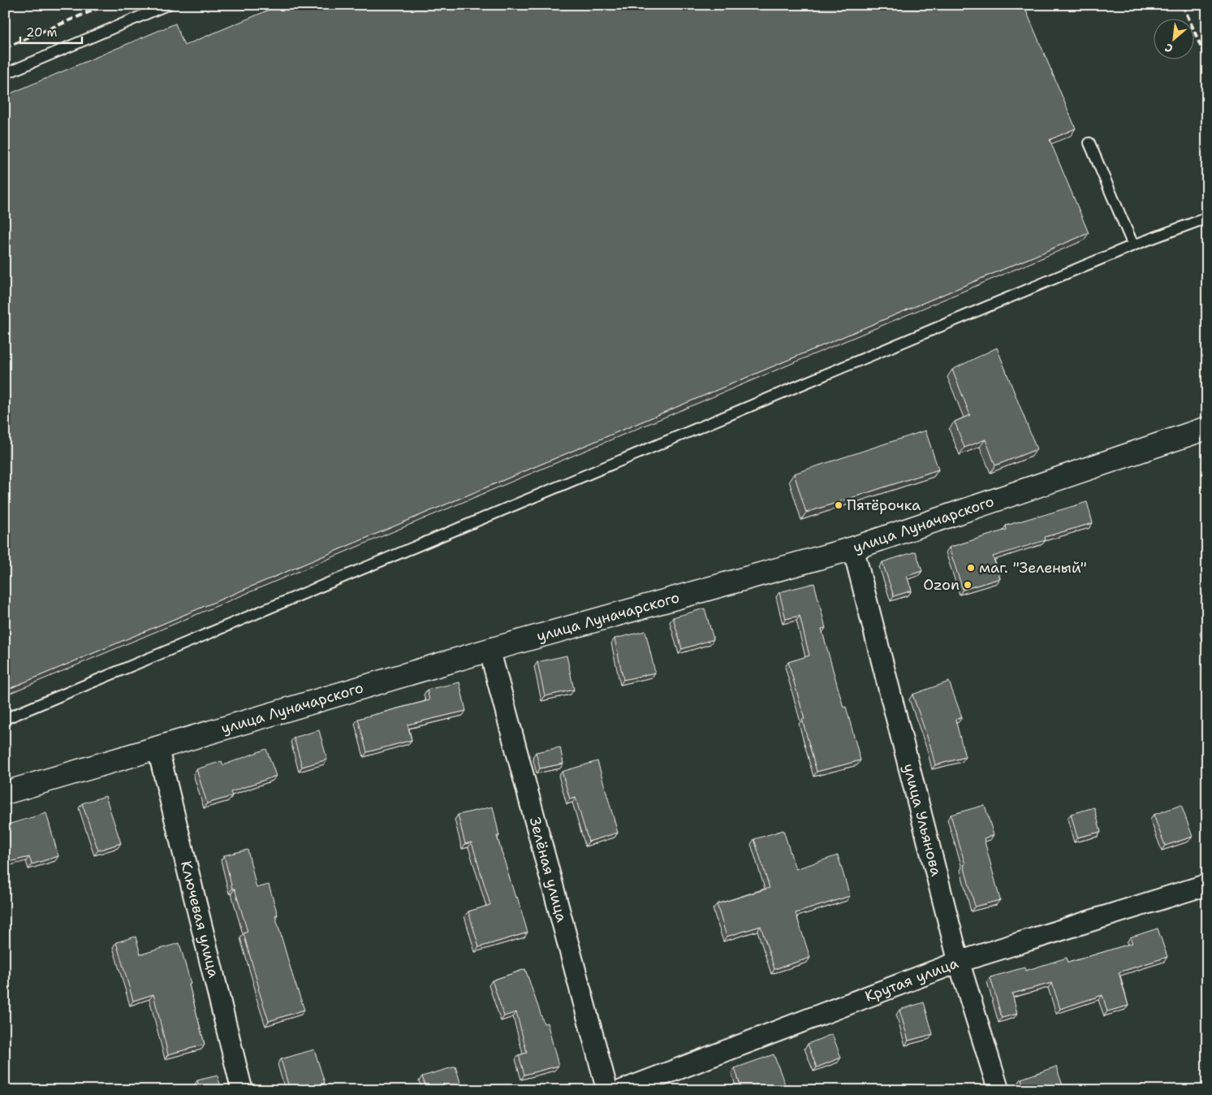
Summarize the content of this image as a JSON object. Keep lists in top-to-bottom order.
{
  "streets": {
    "street": [
      "улица Луначарского",
      "улица Ульянова",
      "Зелёная улица",
      "Ключевая улица",
      "Крутая улица"
    ]
  },
  "crossings": [
    ["улица Луначарского", "улица Ульянова"],
    ["улица Луначарского", "Зелёная улица"],
    ["улица Луначарского", "Ключевая улица"],
    ["улица Ульянова", "Крутая улица"]
  ],
  "places": ["Пятёрочка", "маг. \"Зеленый\"", "Ozon"],
  "scale_bar": "20 m",
  "north": "bottom left"
}
